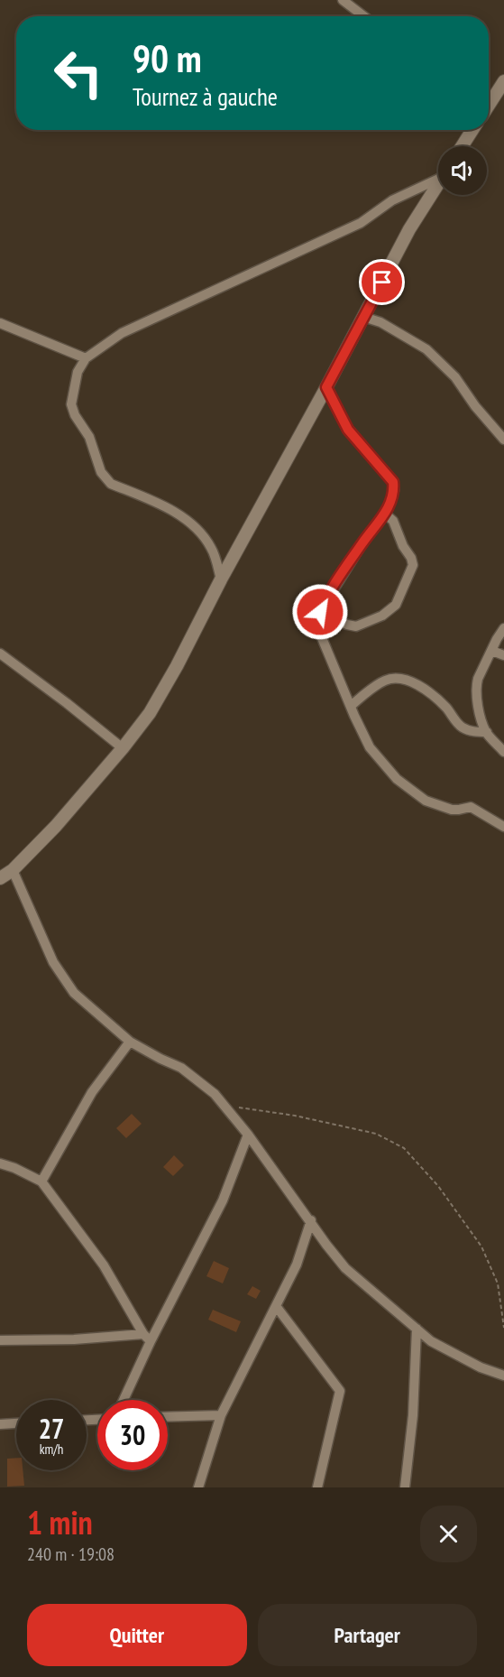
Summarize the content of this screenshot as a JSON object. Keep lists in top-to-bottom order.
{
  "page": {
    "turn": ["90 m", "Tournez à gauche"],
    "speed": "27 km/h",
    "limit": "30",
    "heading": ["1 min", "240 m · 19:08"],
    "buttons": ["Quitter", "Partager"]
  }
}
